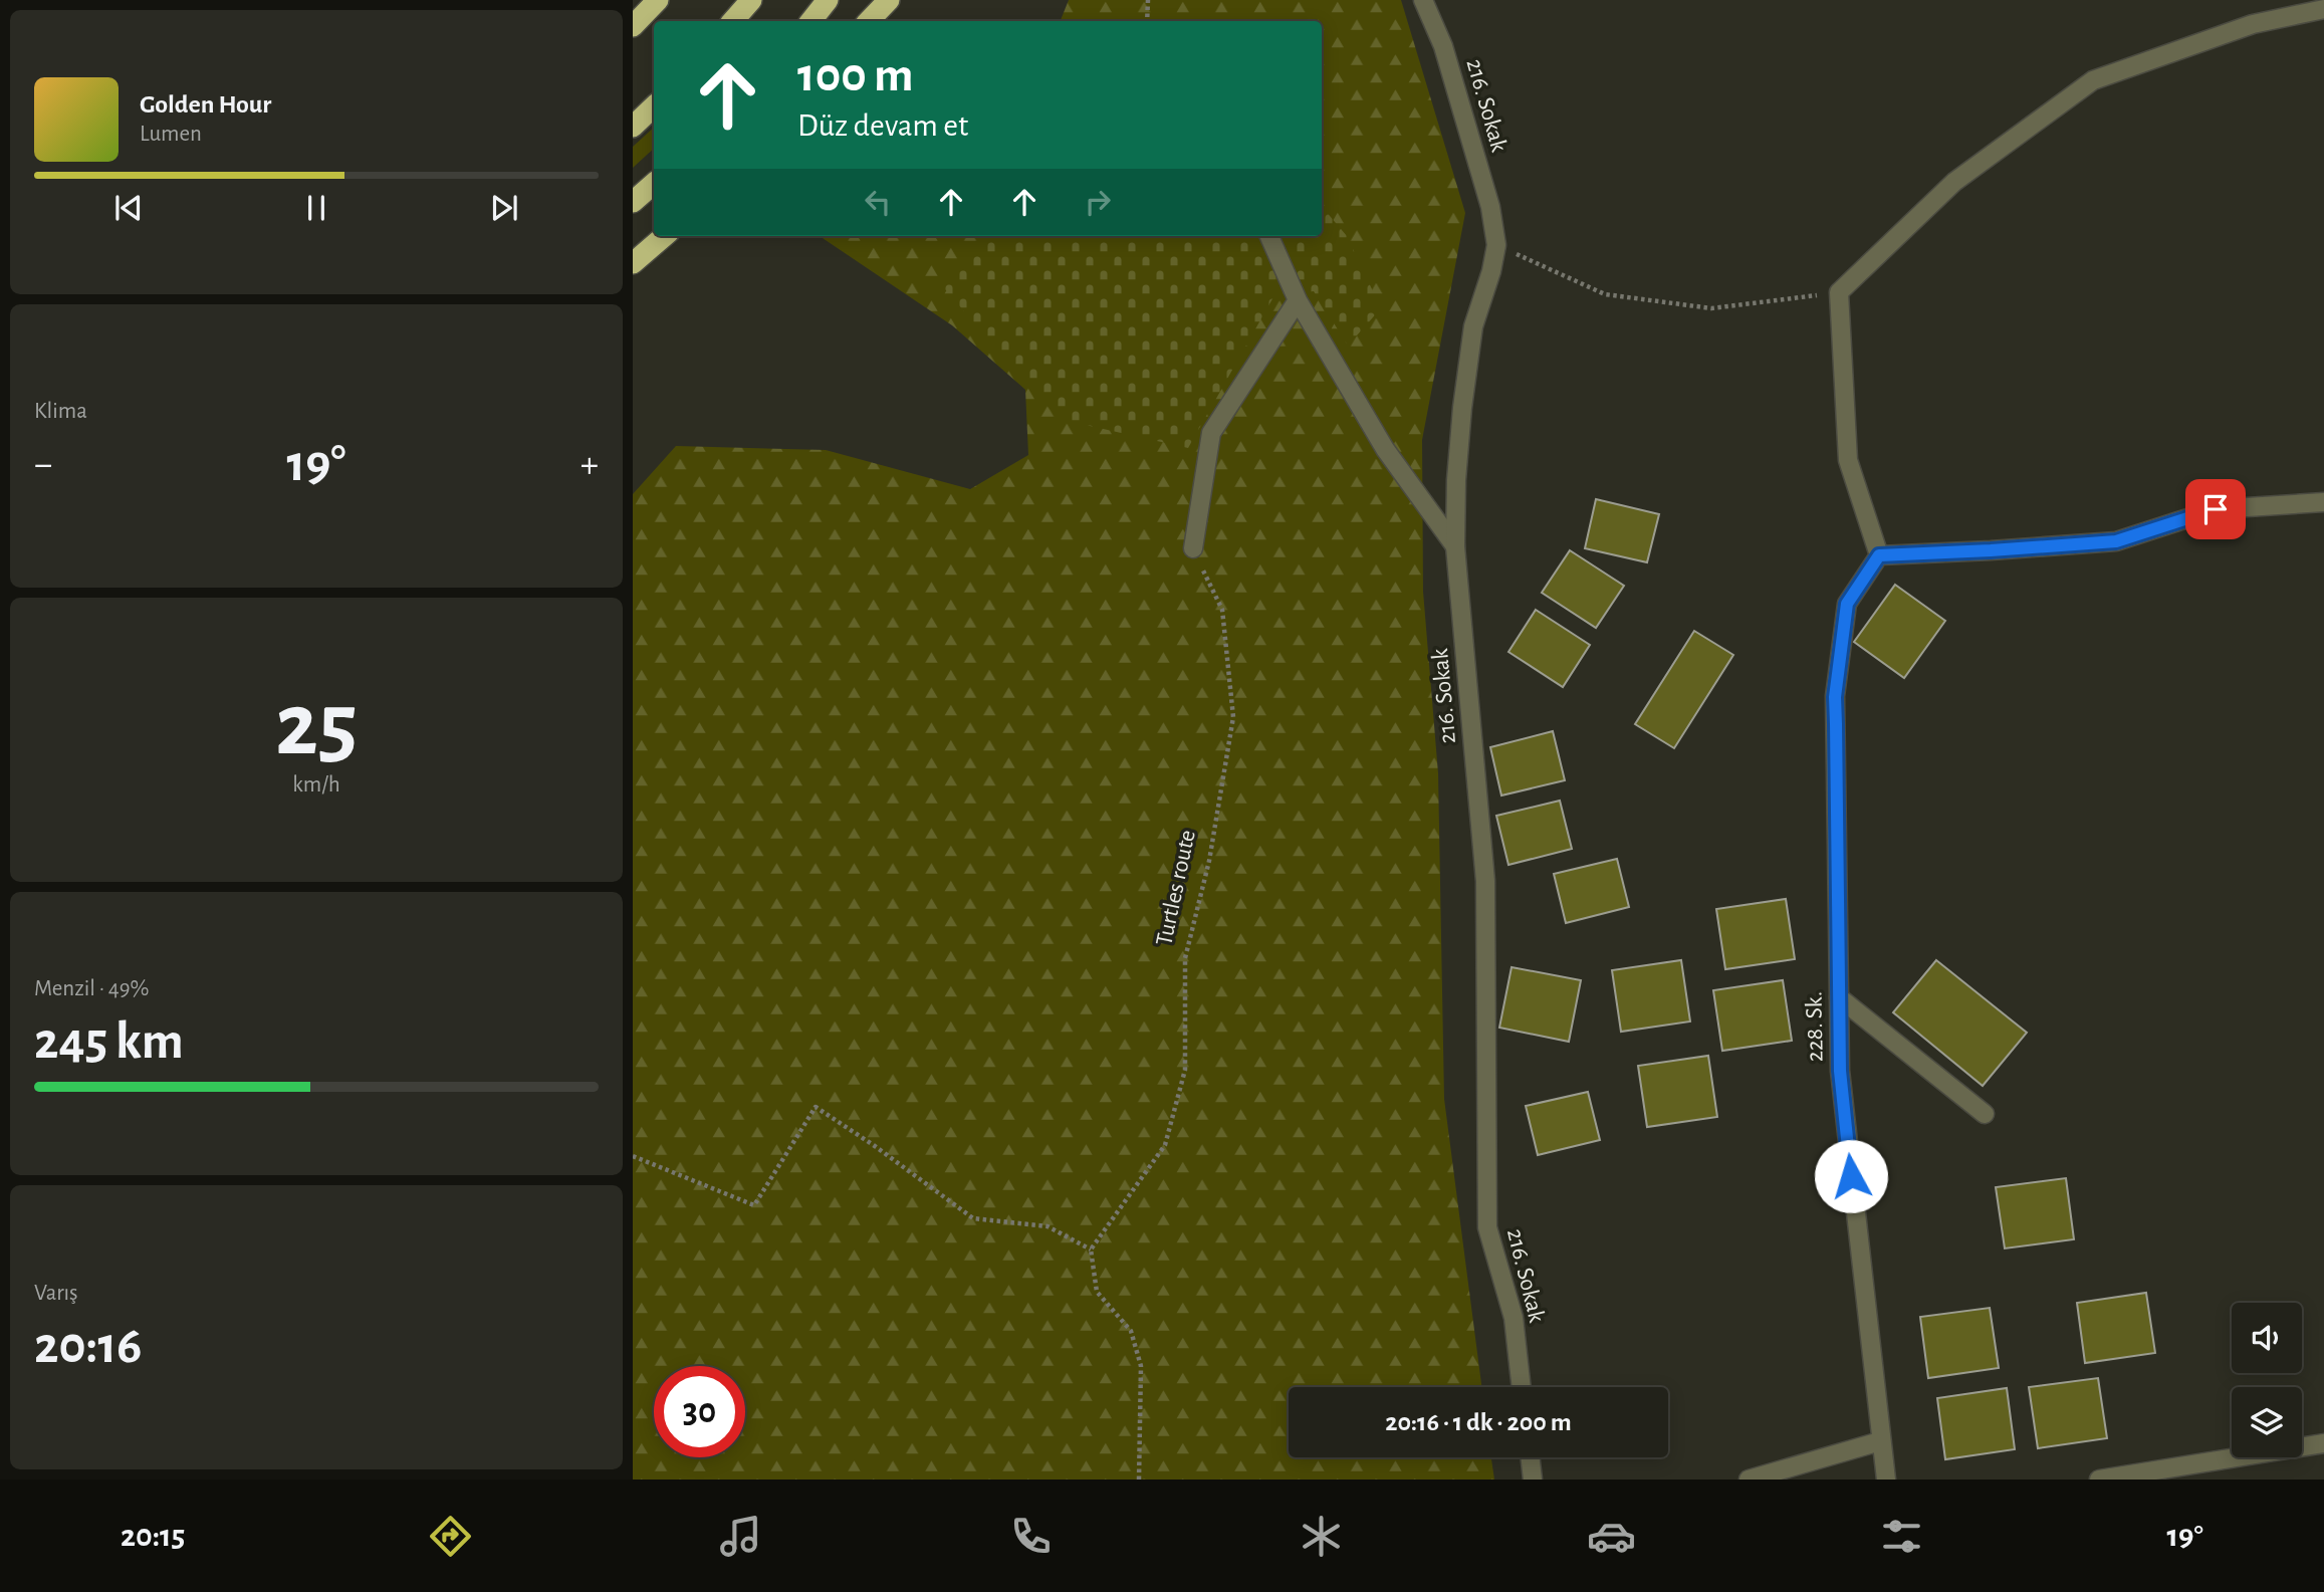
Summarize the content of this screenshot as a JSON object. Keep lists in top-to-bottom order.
{
  "streets": {
    "street": ["216. Sokak", "228. Sk."],
    "path": ["Turtles route"]
  },
  "page": {
    "turn": ["100 m", "Düz devam et"],
    "song": ["Golden Hour", "Lumen"],
    "tile": [
      "Klima",
      ["25", "km/h"],
      ["Menzil · 49%", "245 km"],
      ["Varış", "20:16"]
    ],
    "heat": ["−", "19°", "+"],
    "limit": "30",
    "trip": "20:16 · 1 dk · 200 m",
    "tabs": ["20:15", "19°"]
  }
}
